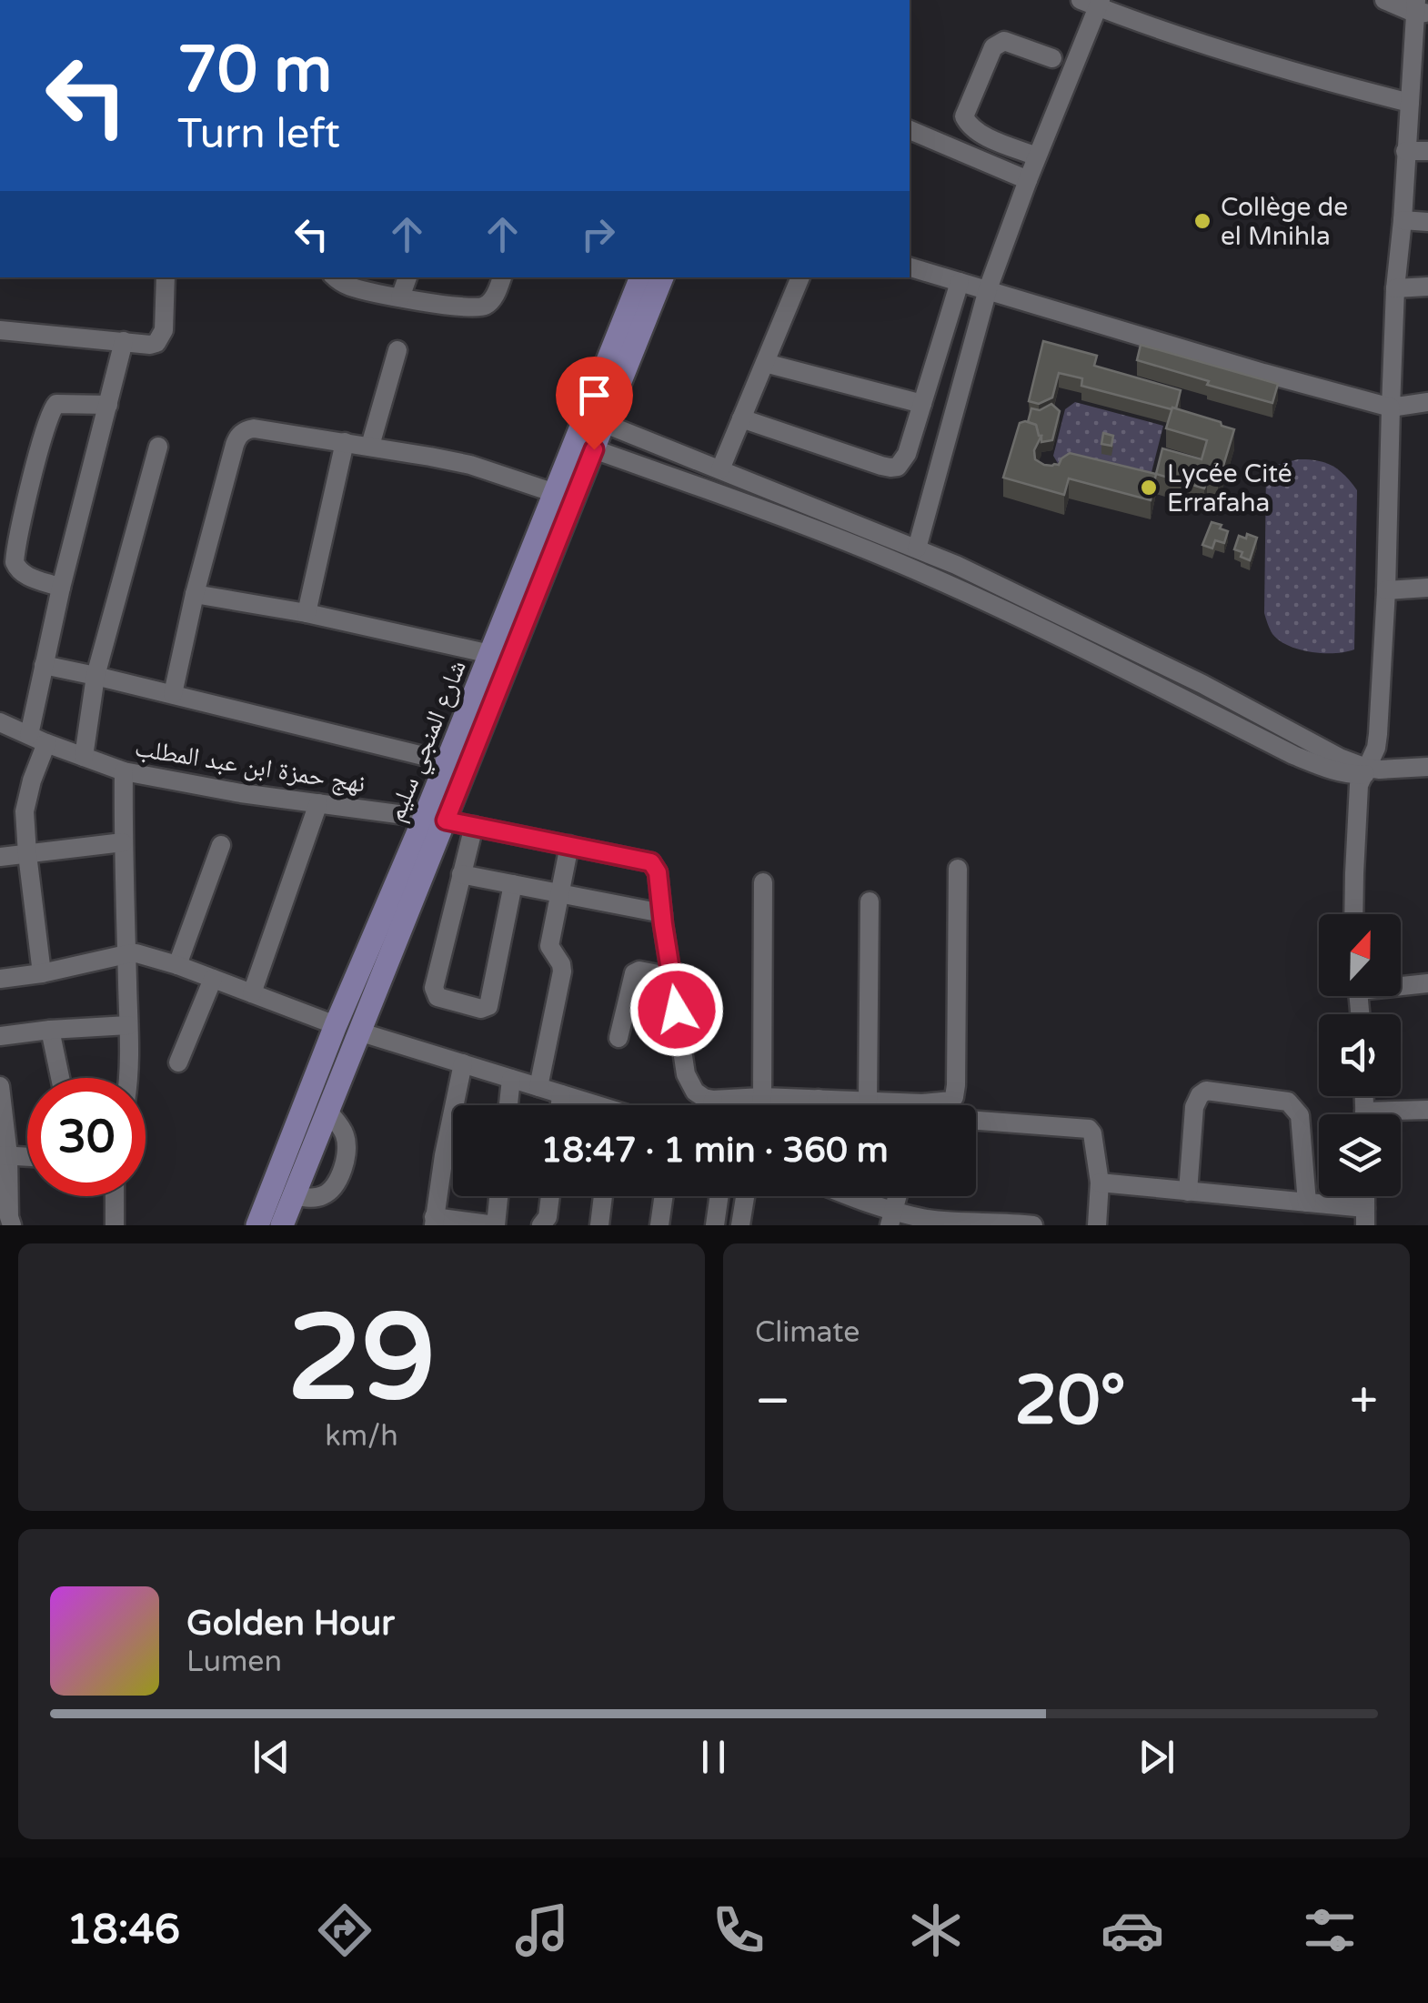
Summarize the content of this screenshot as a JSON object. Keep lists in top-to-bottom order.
{
  "streets": {
    "main road": ["شارع المنجي سليم"],
    "street": ["نهج حمزة ابن عبد المطلب"]
  },
  "crossings": [
    ["شارع المنجي سليم", "نهج حمزة ابن عبد المطلب"]
  ],
  "places": ["Collège de el Mnihla", "Lycée Cité Errafaha"],
  "north": "top",
  "page": {
    "turn": ["70 m", "Turn left"],
    "limit": "30",
    "trip": "18:47 · 1 min · 360 m",
    "tile": [
      ["29", "km/h"],
      "Climate"
    ],
    "heat": ["−", "20°", "+"],
    "song": ["Golden Hour", "Lumen"],
    "tabs": "18:46"
  }
}
